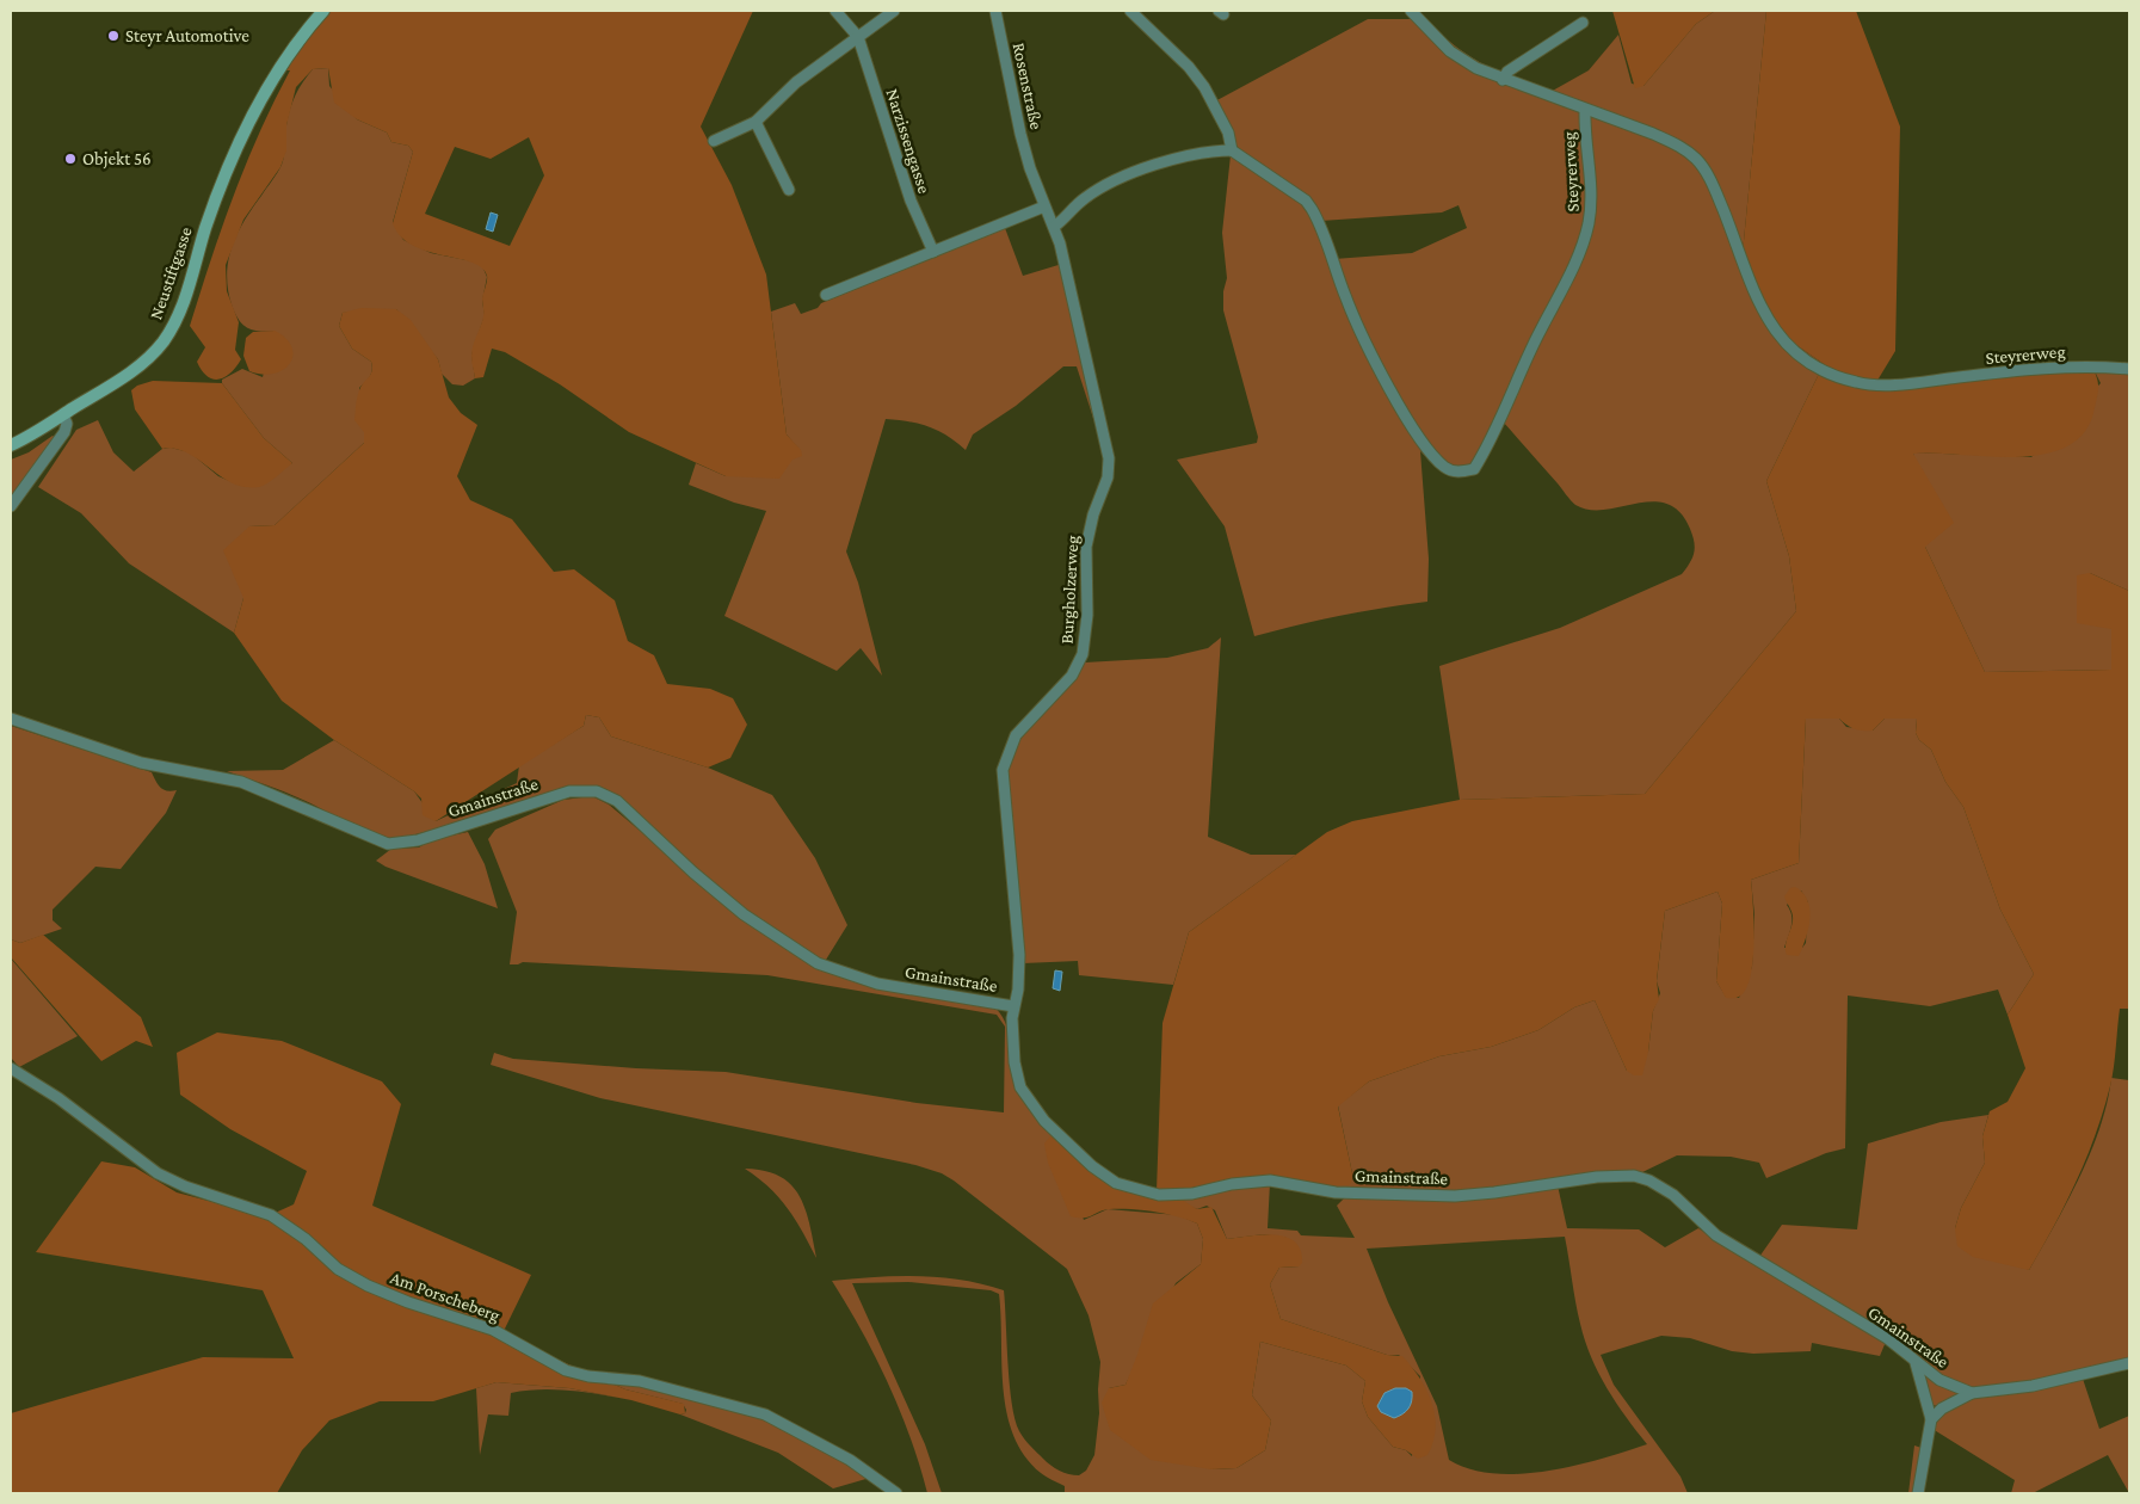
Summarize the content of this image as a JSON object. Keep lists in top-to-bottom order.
{
  "streets": {
    "street": [
      "Rosenstraße",
      "Narzissengasse",
      "Steyrerweg",
      "Neustiftgasse",
      "Burgholzerweg",
      "Gmainstraße",
      "Am Porscheberg"
    ]
  },
  "crossings": [
    ["Rosenstraße", "Burgholzerweg"],
    ["Burgholzerweg", "Gmainstraße"]
  ],
  "places": ["Steyr Automotive", "Objekt 56"]
}
